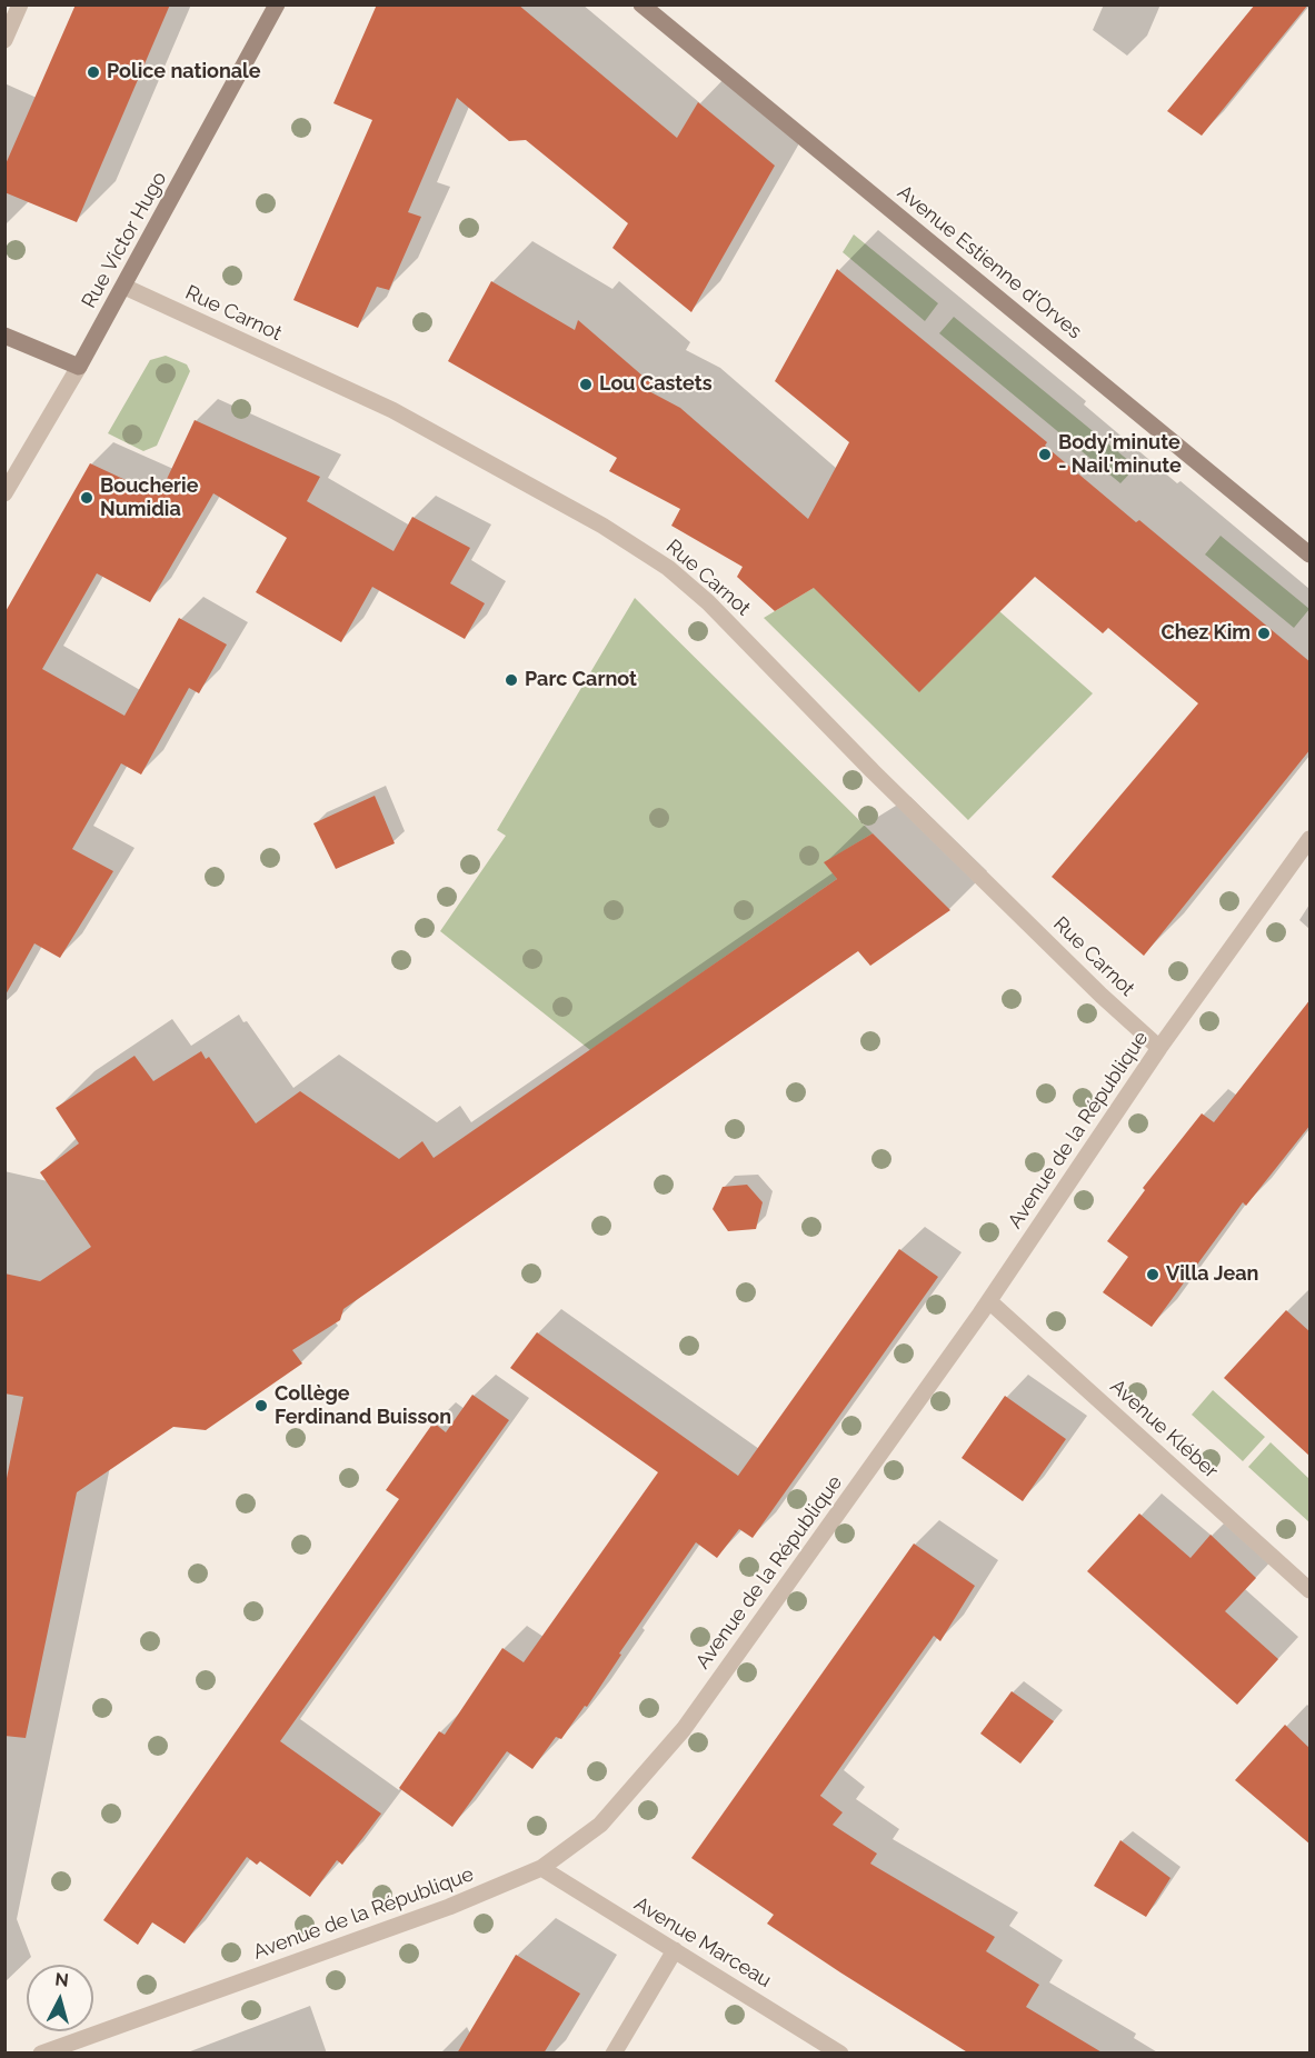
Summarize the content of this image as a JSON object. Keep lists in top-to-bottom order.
{
  "streets": {
    "street": [
      "Rue Victor Hugo",
      "Avenue Estienne d'Orves",
      "Rue Carnot",
      "Avenue de la République",
      "Avenue Kléber",
      "Avenue Marceau"
    ]
  },
  "crossings": [
    ["Rue Victor Hugo", "Rue Carnot"],
    ["Rue Carnot", "Avenue de la République"],
    ["Avenue de la République", "Avenue Kléber"],
    ["Avenue de la République", "Avenue Marceau"]
  ],
  "places": [
    "Police nationale",
    "Lou Castets",
    "Body'minute - Nail'minute",
    "Boucherie Numidia",
    "Chez Kim",
    "Parc Carnot",
    "Villa Jean",
    "Collège Ferdinand Buisson"
  ],
  "north": "top"
}
